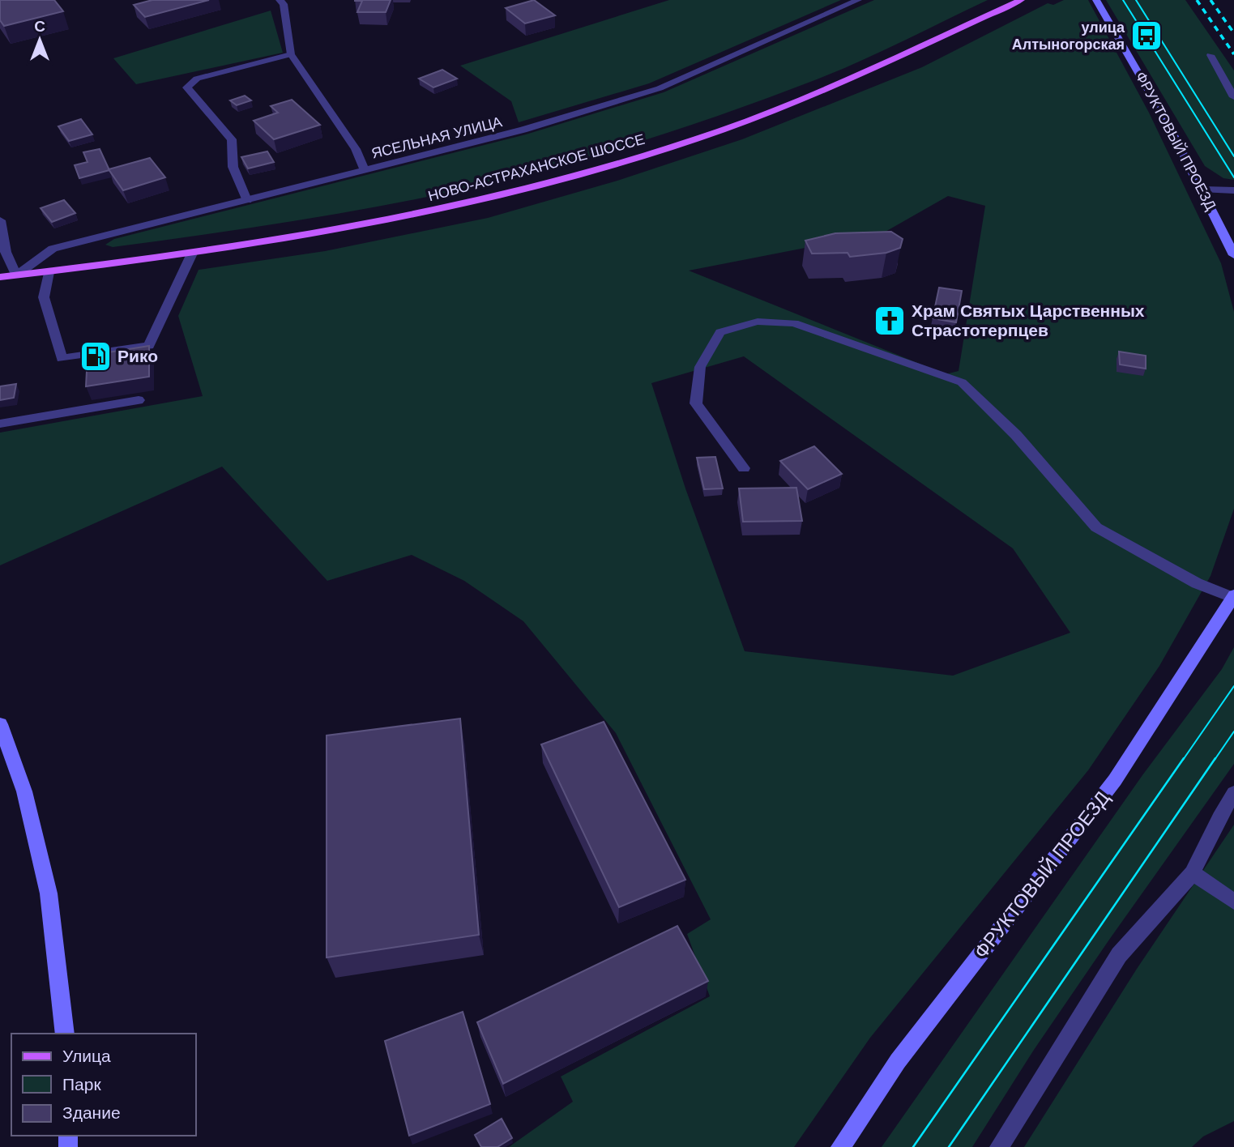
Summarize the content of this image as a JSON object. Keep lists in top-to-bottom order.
{
  "streets": {
    "main road": ["НОВО-АСТРАХАНСКОЕ ШОССЕ"],
    "street": ["ЯСЕЛЬНАЯ УЛИЦА", "ФРУКТОВЫЙ ПРОЕЗД"]
  },
  "crossings": [
    ["ЯСЕЛЬНАЯ УЛИЦА", "НОВО-АСТРАХАНСКОЕ ШОССЕ"]
  ],
  "places": {
    "bus stop": ["улица Алтыногорская"],
    "church": ["Храм Святых Царственных Страстотерпцев"],
    "fuel station": ["Рико"]
  },
  "legend": ["Улица", "Парк", "Здание"],
  "north": "top"
}
